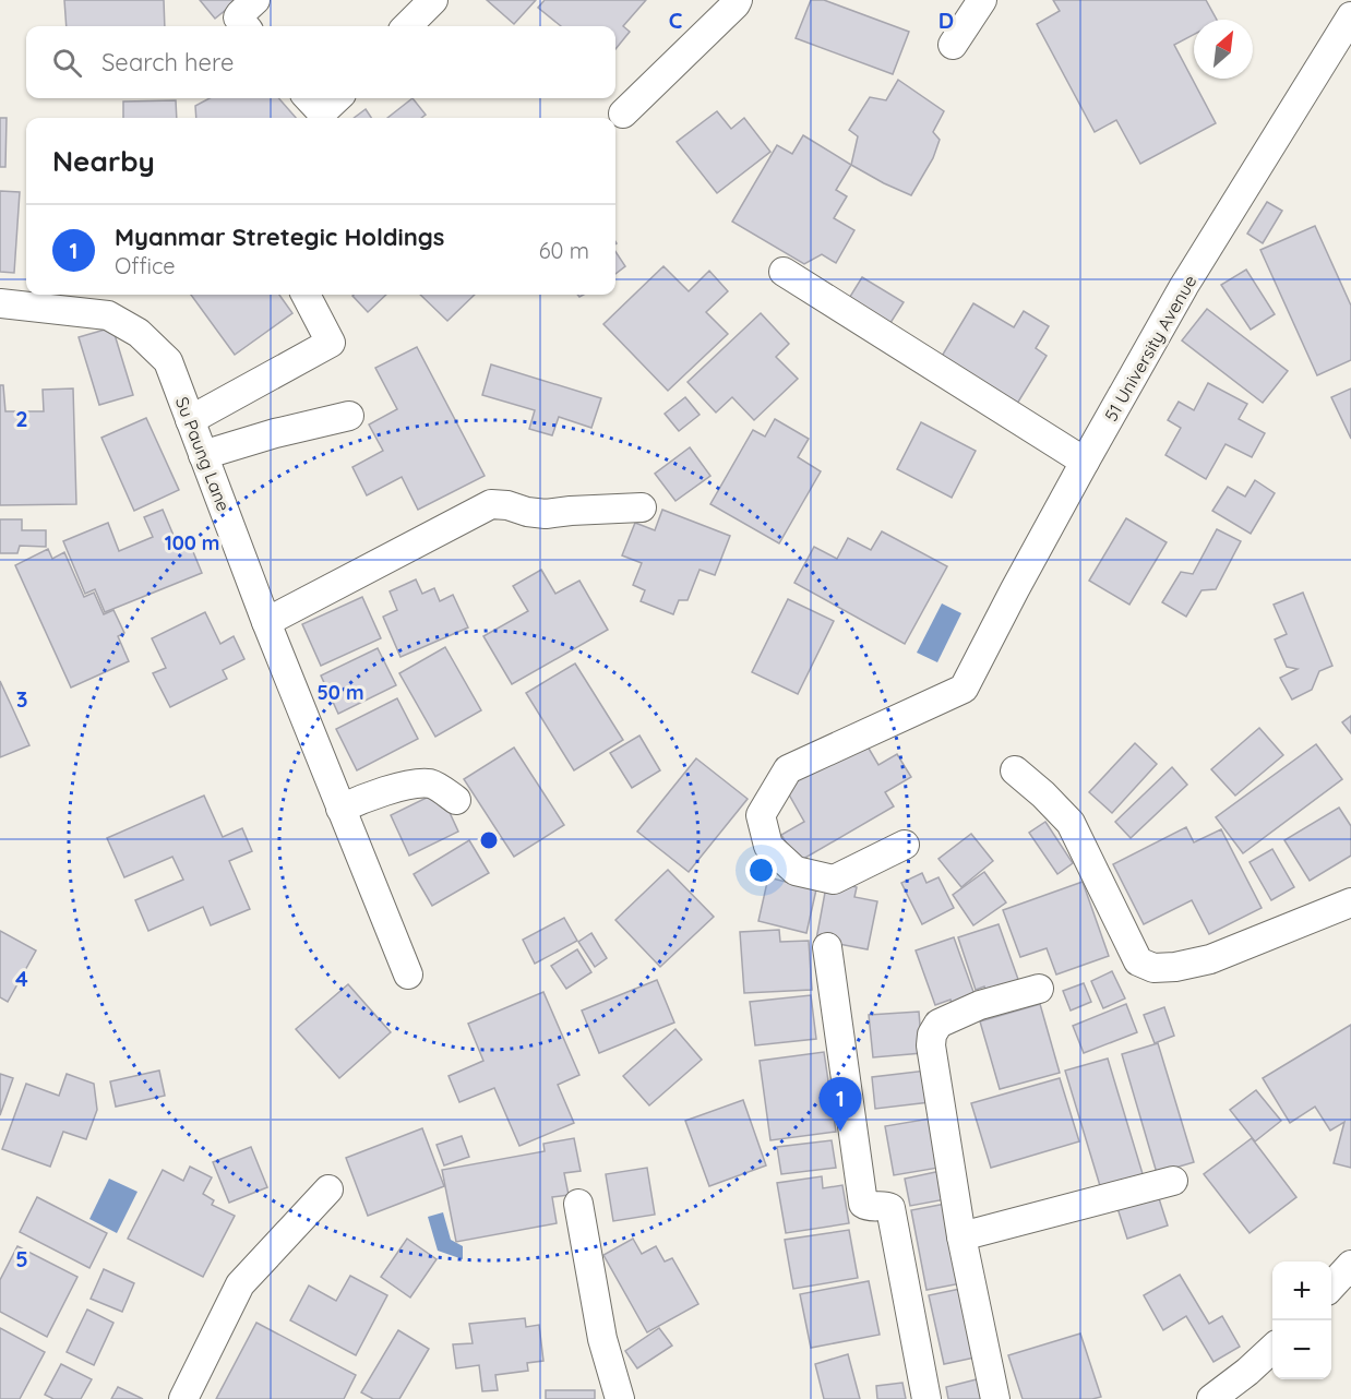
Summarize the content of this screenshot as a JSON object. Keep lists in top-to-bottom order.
{
  "streets": {
    "street": ["51 University Avenue", "Su Paung Lane"]
  },
  "north": "top right",
  "page": {
    "search": "Search here",
    "heading": "Nearby",
    "list": [
      {
        "mark": "1",
        "name": "Myanmar Stretegic Holdings",
        "note": "Office",
        "value": "60 m"
      }
    ],
    "pins": "1",
    "map_buttons": ["+", "−"]
  },
  "grid": {
    "columns": ["C", "D"],
    "rows": [
      "2",
      "3",
      "4",
      "5"
    ]
  },
  "rings": ["100 m", "50 m"]
}
